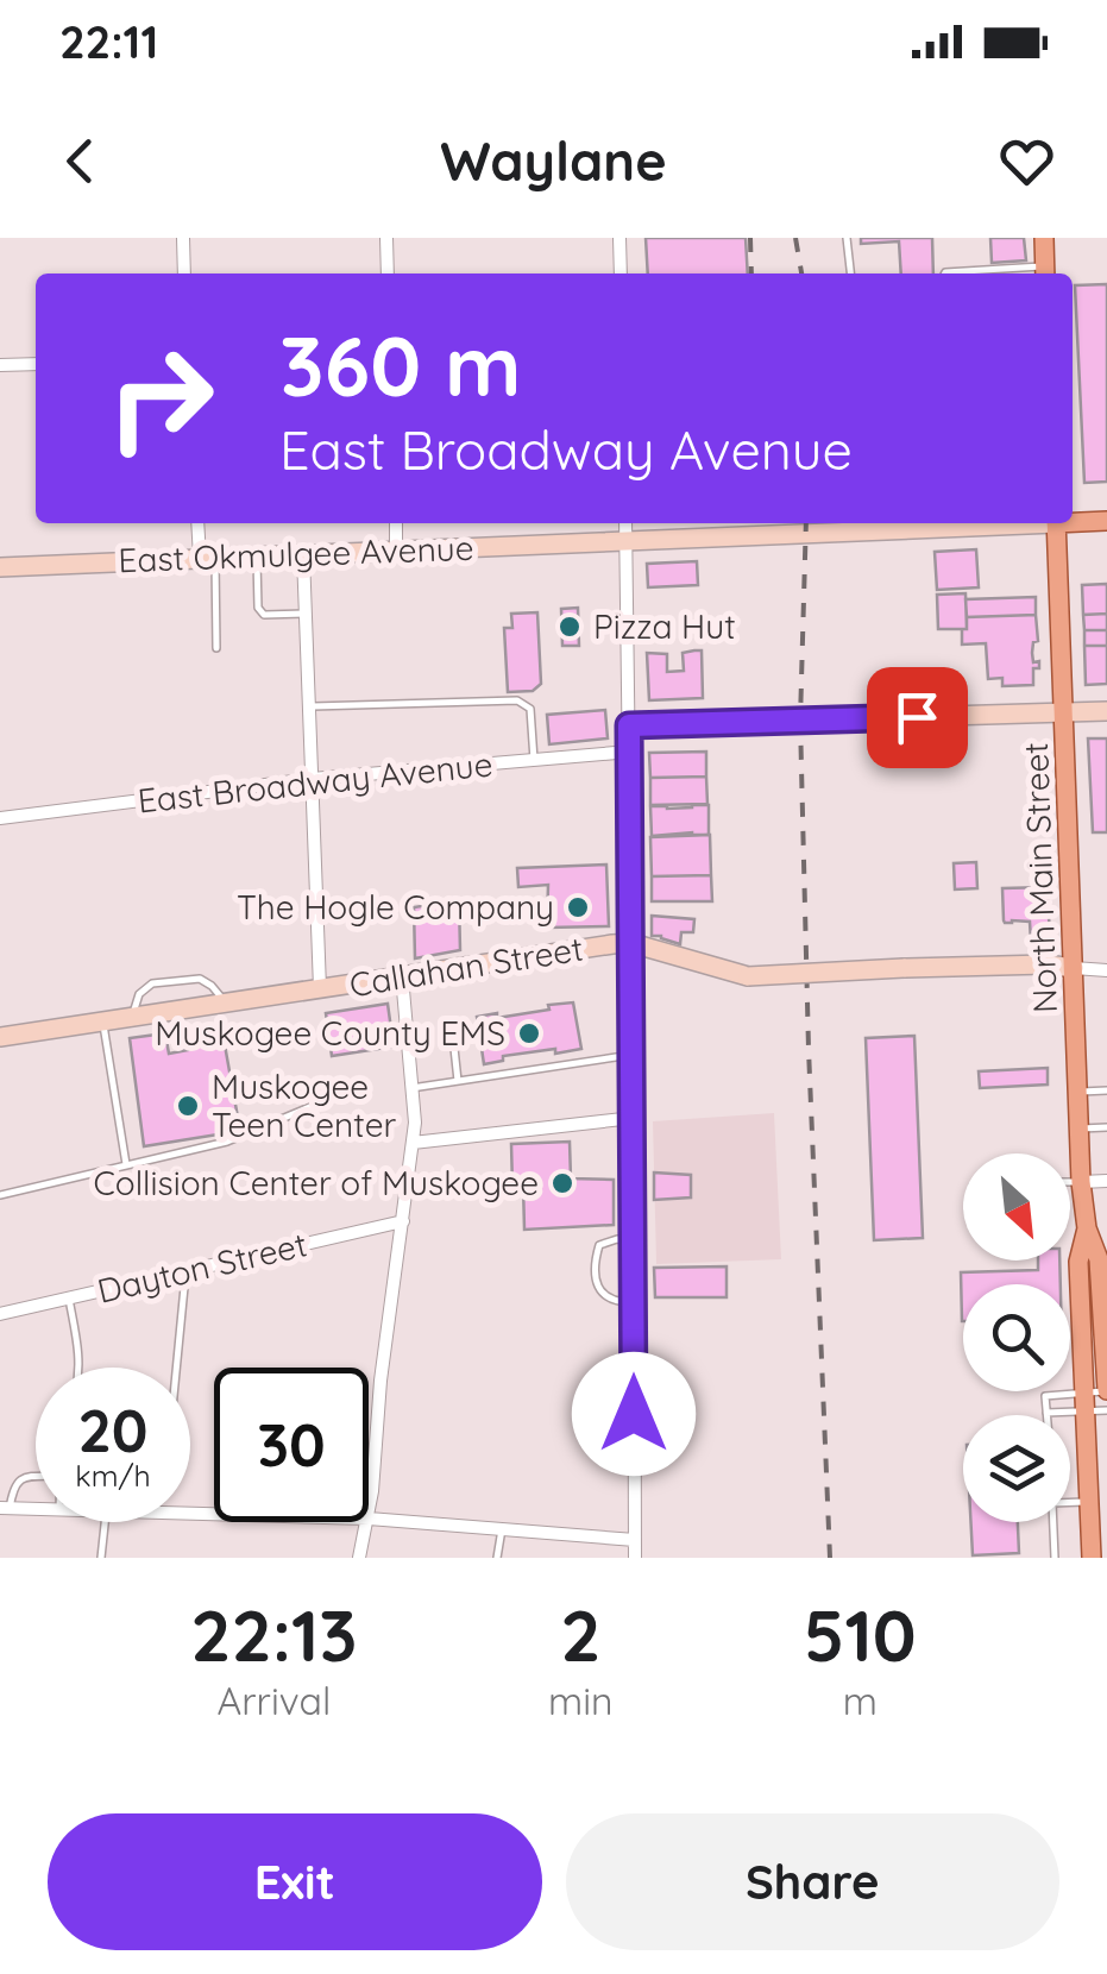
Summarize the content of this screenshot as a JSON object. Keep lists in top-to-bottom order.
{
  "streets": {
    "main road": ["North Main Street"],
    "street": [
      "East Okmulgee Avenue",
      "East Broadway Avenue",
      "Callahan Street",
      "Dayton Street"
    ]
  },
  "crossings": [
    ["North Main Street", "Callahan Street"]
  ],
  "places": [
    "Pizza Hut",
    "The Hogle Company",
    "Muskogee County EMS",
    "Muskogee Teen Center",
    "Collision Center of Muskogee"
  ],
  "north": "bottom right",
  "page": {
    "status": "22:11",
    "header": "Waylane",
    "turn": ["360 m", "East Broadway Avenue"],
    "speed": "20 km/h",
    "limit": "30",
    "eta": [
      "22:13",
      "Arrival",
      "2",
      "min",
      "510",
      "m"
    ],
    "buttons": ["Exit", "Share"]
  }
}
